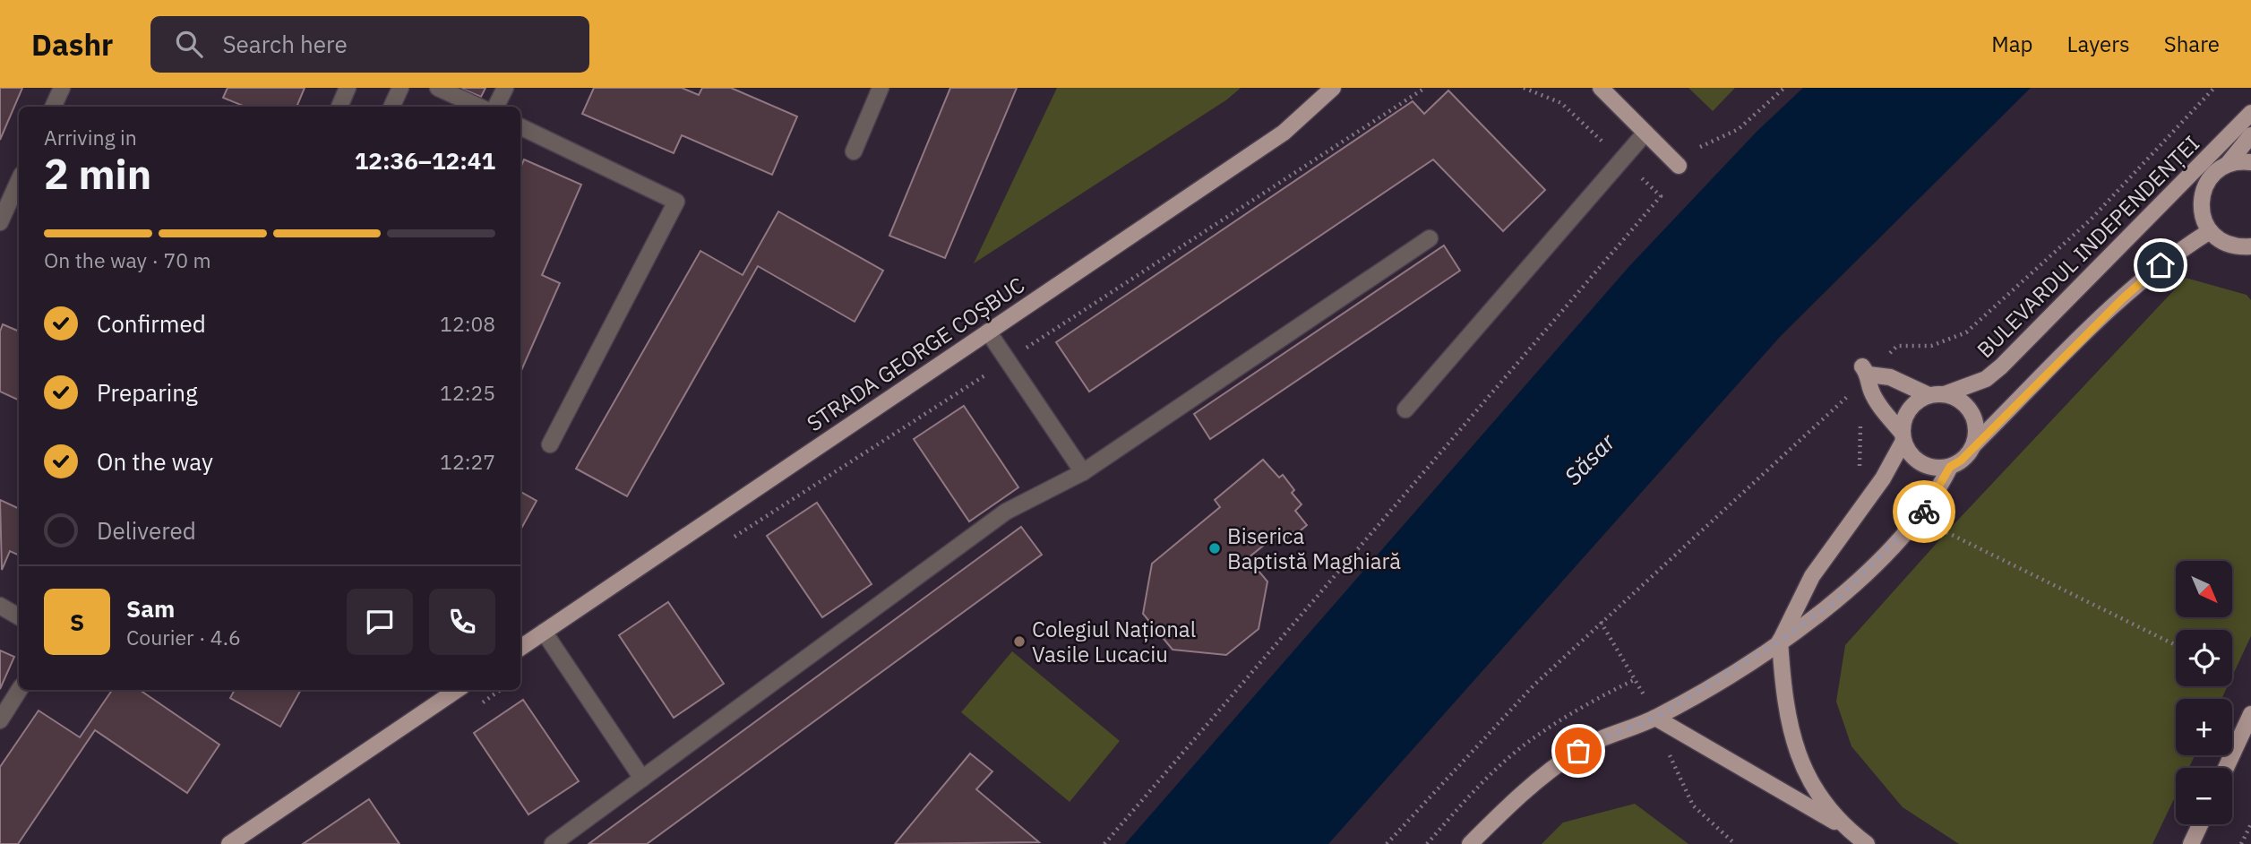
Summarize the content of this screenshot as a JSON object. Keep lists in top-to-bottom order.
{
  "streets": {
    "main road": ["BULEVARDUL INDEPENDENȚEI", "STRADA GEORGE COȘBUC"]
  },
  "water": ["Săsar"],
  "places": ["Biserica Baptistă Maghiară", "Colegiul Național Vasile Lucaciu"],
  "north": "bottom right",
  "page": {
    "header": "Dashr",
    "search": "Search here",
    "nav": ["Map", "Layers", "Share"],
    "heading": ["2 min", "Arriving in", "12:36–12:41"],
    "panel": ["Sam", "Courier · 4.6"],
    "bar": "On the way · 70 m",
    "list": [
      ["Confirmed", "12:08"],
      ["Preparing", "12:25"],
      ["On the way", "12:27"],
      "Delivered"
    ],
    "map_buttons": ["+", "−"],
    "round": "S"
  }
}
